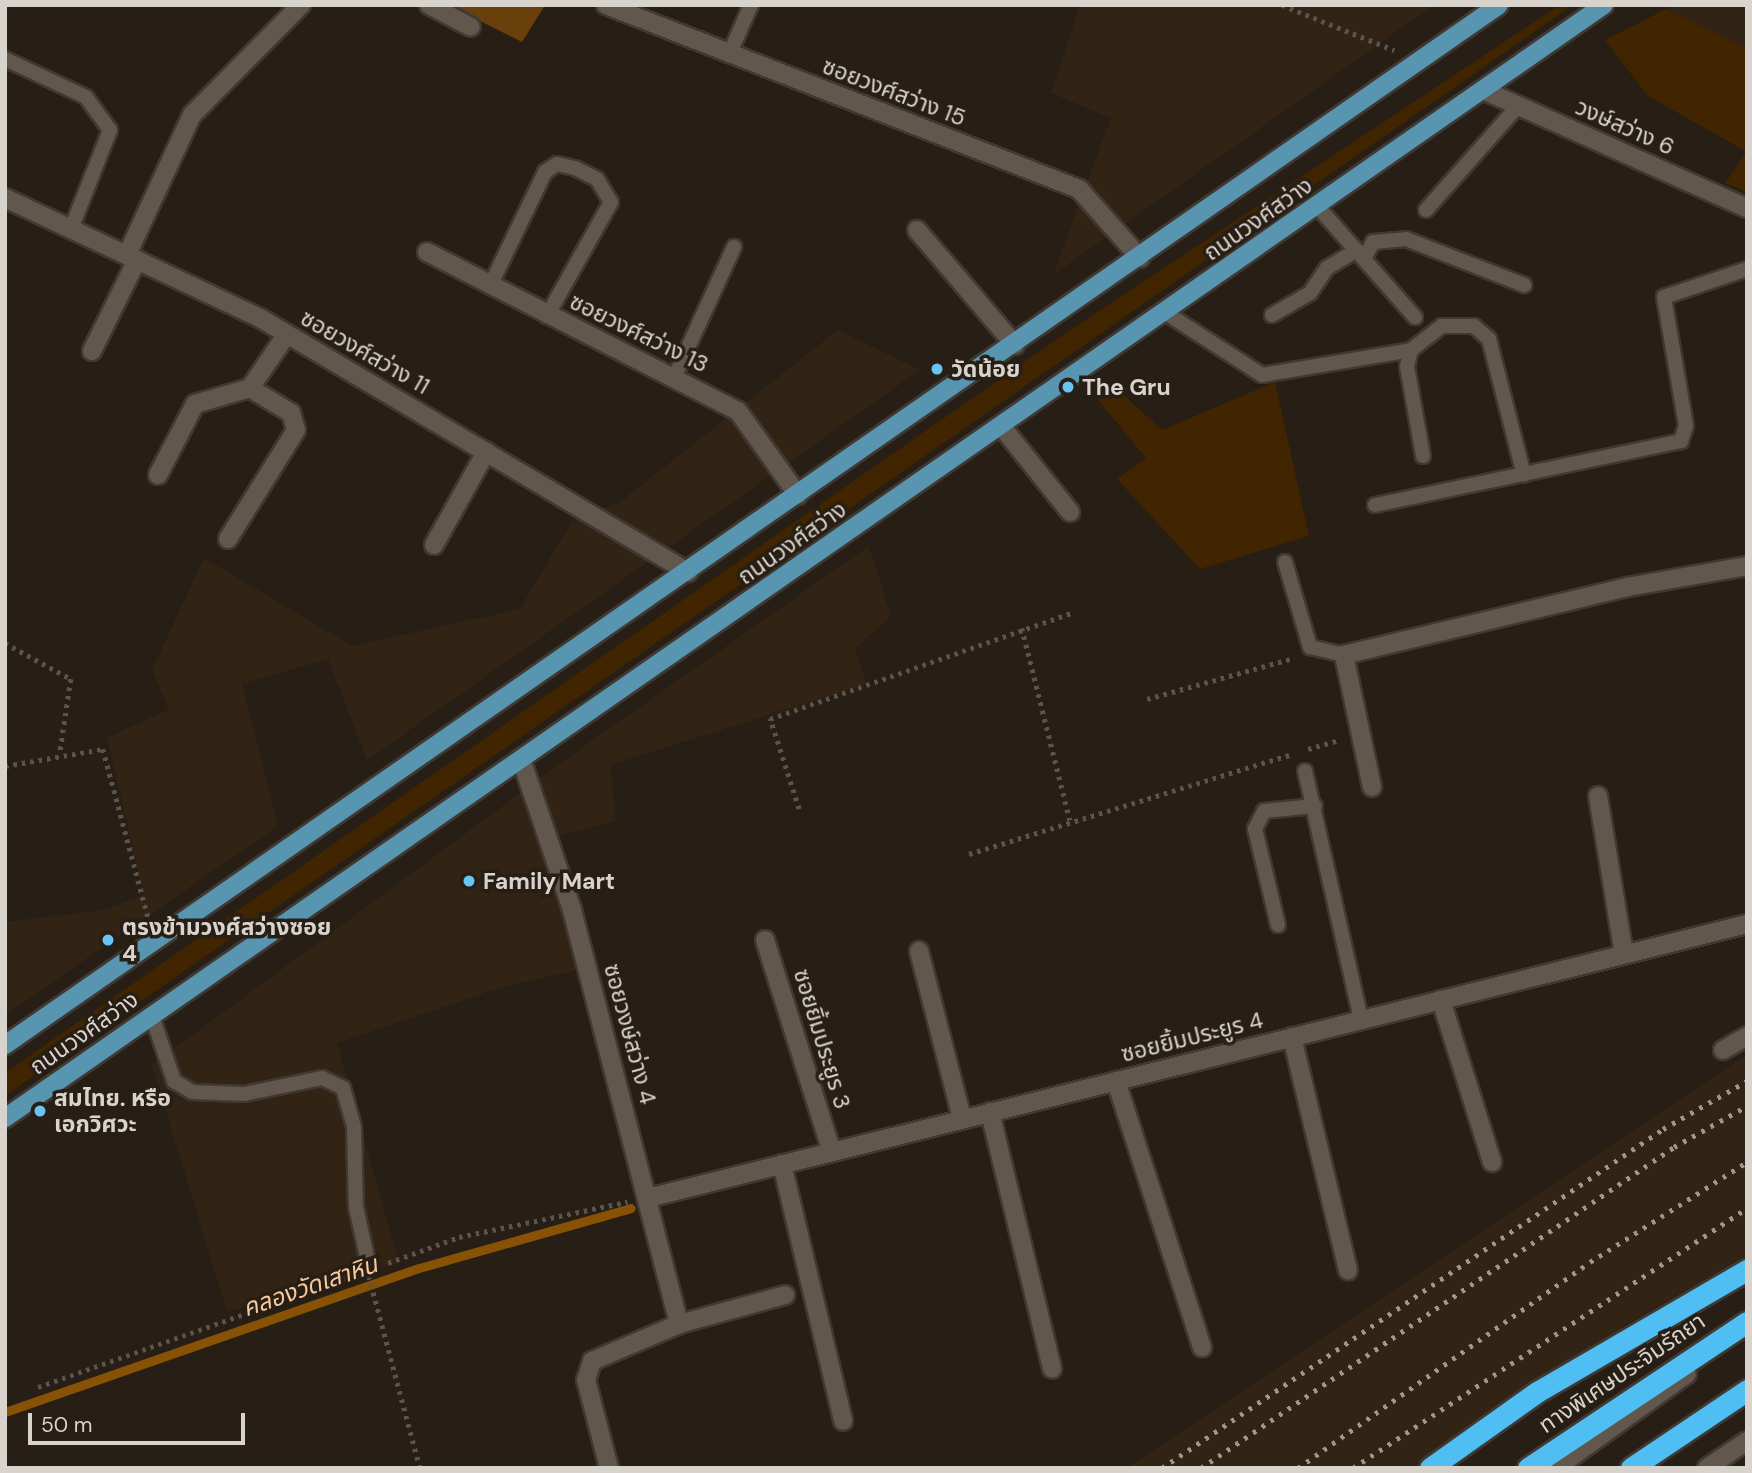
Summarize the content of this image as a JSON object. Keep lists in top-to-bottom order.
{
  "streets": {
    "highway": ["ทางพิเศษประจิมรัถยา"],
    "main road": ["ถนนวงศ์สว่าง"],
    "street": [
      "ซอยวงศ์สว่าง 15",
      "วงษ์สว่าง 6",
      "ซอยวงศ์สว่าง 13",
      "ซอยวงศ์สว่าง 11",
      "ซอยวงษ์สว่าง 4",
      "ซอยยิ้มประยูร 4",
      "ซอยยิ้มประยูร 3"
    ]
  },
  "crossings": [
    ["ซอยวงศ์สว่าง 15", "ถนนวงศ์สว่าง"],
    ["วงษ์สว่าง 6", "ถนนวงศ์สว่าง"],
    ["ถนนวงศ์สว่าง", "ซอยวงศ์สว่าง 13"],
    ["ถนนวงศ์สว่าง", "ซอยวงศ์สว่าง 11"],
    ["ถนนวงศ์สว่าง", "ซอยวงษ์สว่าง 4"],
    ["ซอยวงษ์สว่าง 4", "ซอยยิ้มประยูร 4"],
    ["ซอยยิ้มประยูร 4", "ซอยยิ้มประยูร 3"]
  ],
  "water": ["คลองวัดเสาหิน"],
  "places": [
    "วัดน้อย",
    "The Gru",
    "Family Mart",
    "ตรงข้ามวงศ์สว่างซอย 4",
    "สมไทย. หรือ เอกวิศวะ"
  ],
  "scale_bar": "50 m"
}
